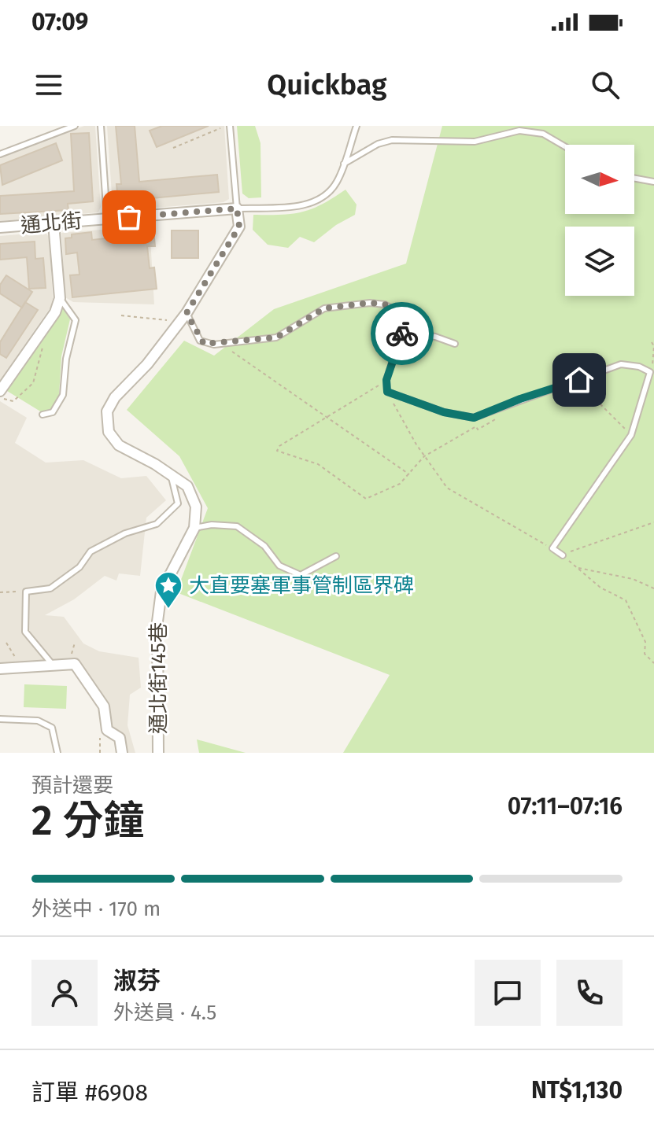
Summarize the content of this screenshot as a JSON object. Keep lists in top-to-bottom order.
{
  "streets": {
    "street": ["通北街", "通北街145巷"]
  },
  "places": {
    "place": ["大直要塞軍事管制區界碑"]
  },
  "north": "right",
  "page": {
    "status": "07:09",
    "header": "Quickbag",
    "heading": ["2 分鐘", "預計還要", "07:11–07:16"],
    "panel": [
      "淑芬",
      "外送員 · 4.5",
      "訂單 #6908",
      "NT$1,130"
    ],
    "bar": "外送中 · 170 m"
  }
}
